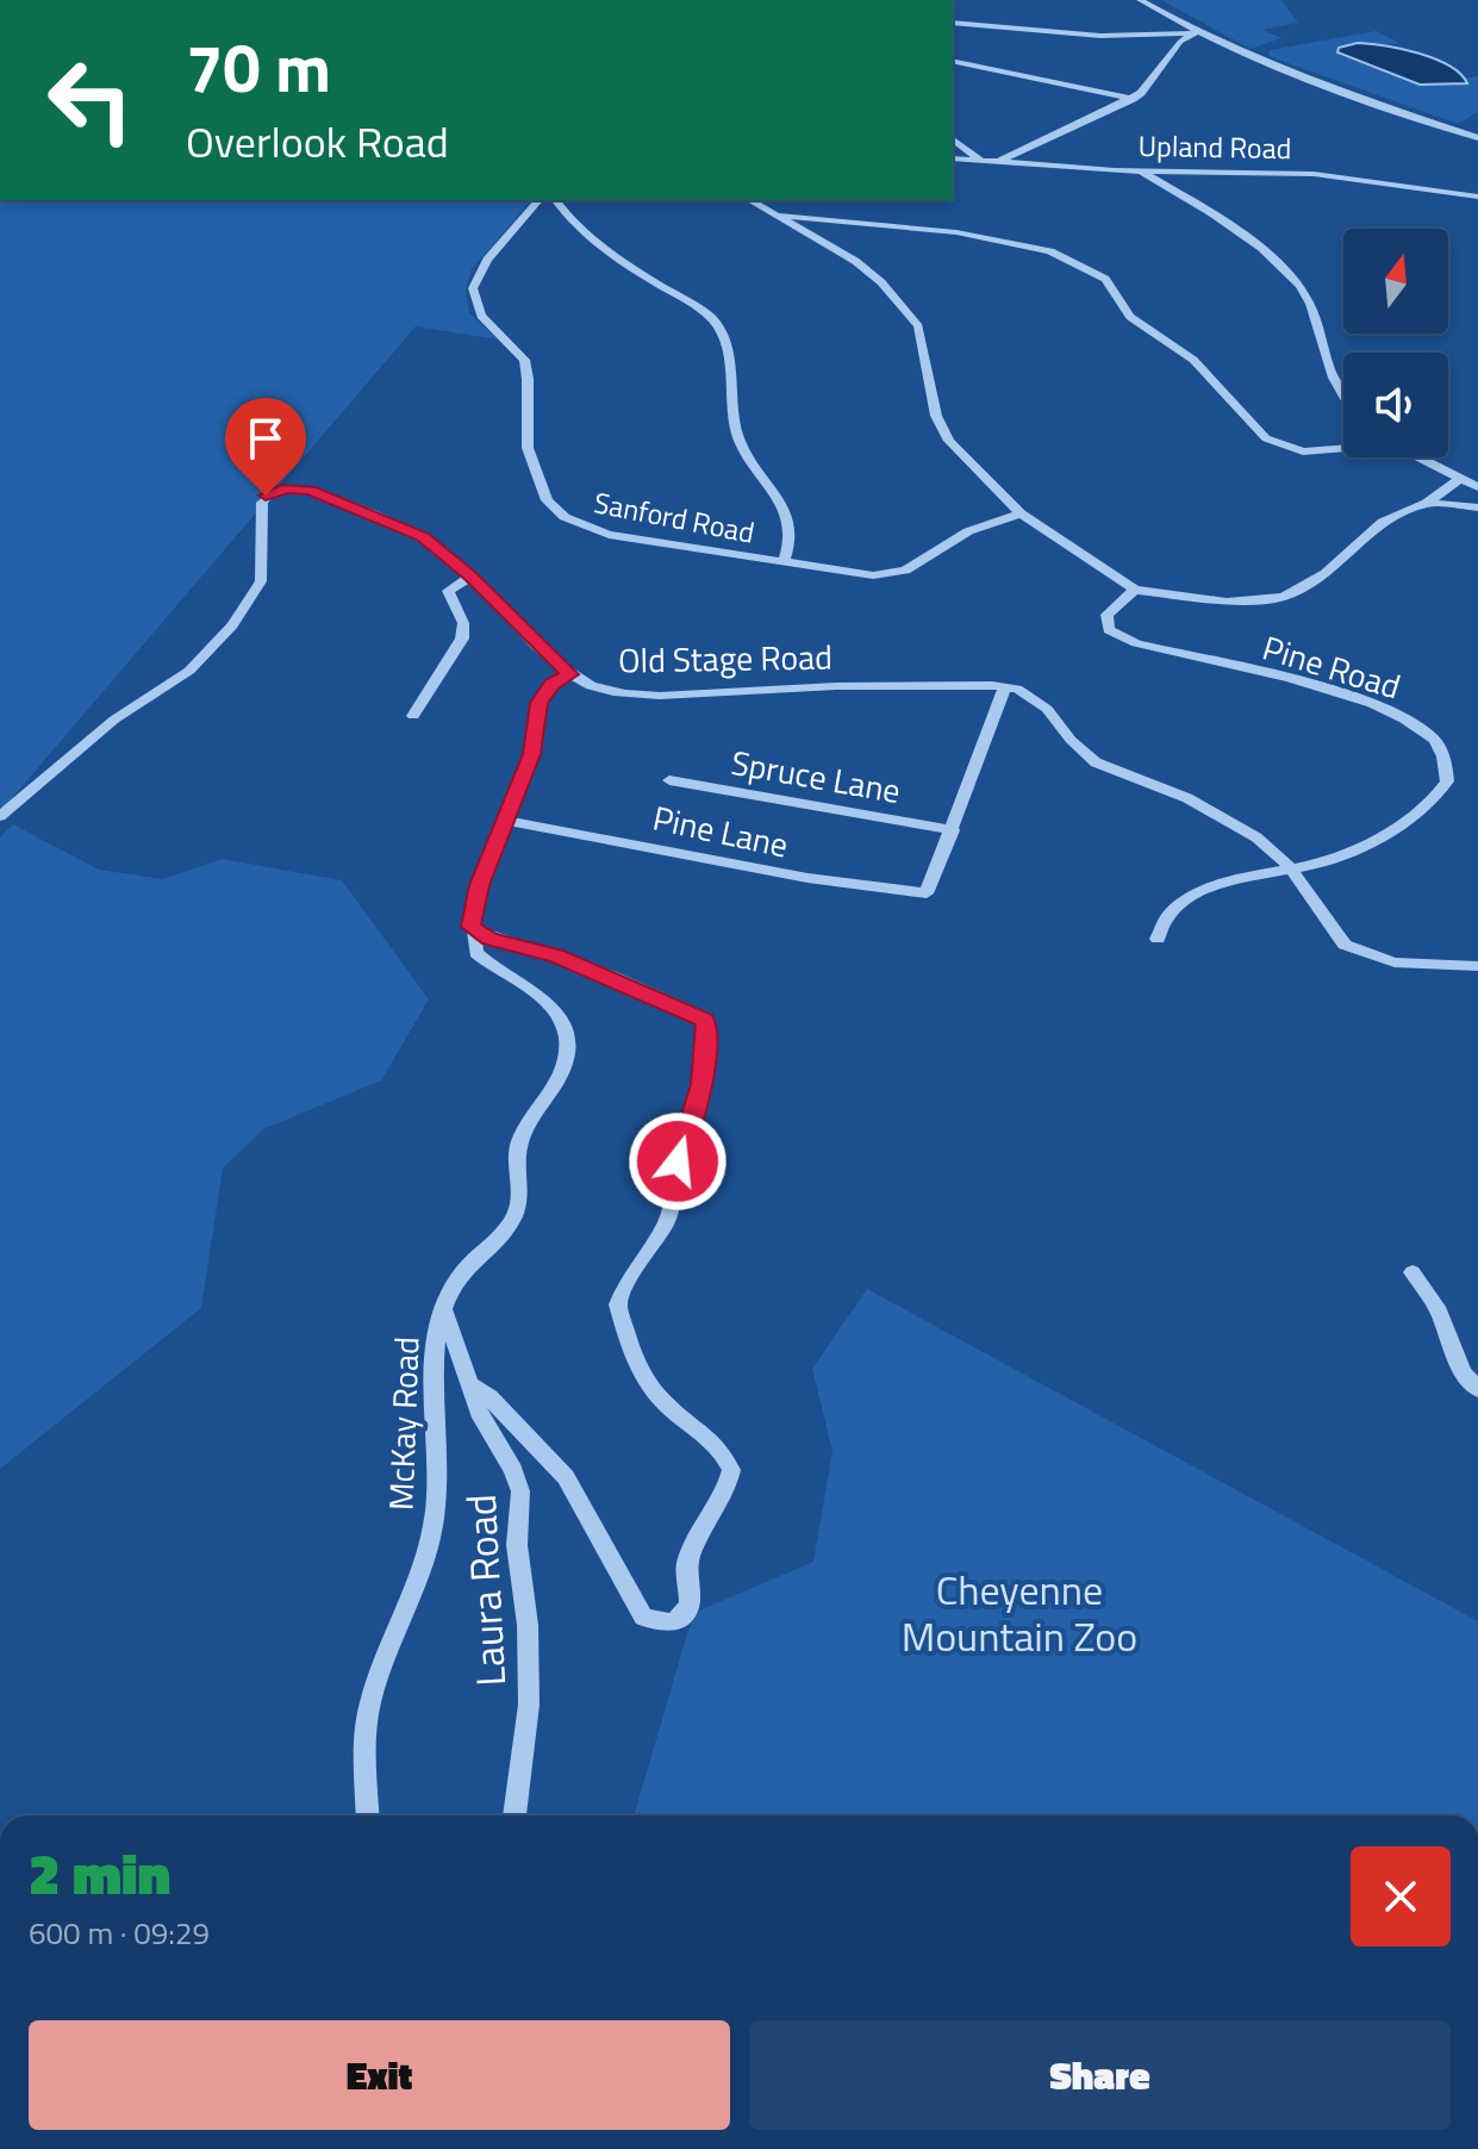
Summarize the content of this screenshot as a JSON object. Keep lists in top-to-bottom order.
{
  "streets": {
    "street": [
      "Upland Road",
      "Sanford Road",
      "Old Stage Road",
      "Pine Road",
      "Spruce Lane",
      "Pine Lane",
      "McKay Road",
      "Laura Road"
    ]
  },
  "crossings": [
    ["Old Stage Road", "Pine Road"],
    ["Spruce Lane", "Pine Lane"],
    ["McKay Road", "Laura Road"]
  ],
  "parks": ["Cheyenne Mountain Zoo"],
  "north": "top",
  "page": {
    "turn": ["70 m", "Overlook Road"],
    "heading": ["2 min", "600 m · 09:29"],
    "buttons": ["Exit", "Share"]
  }
}
